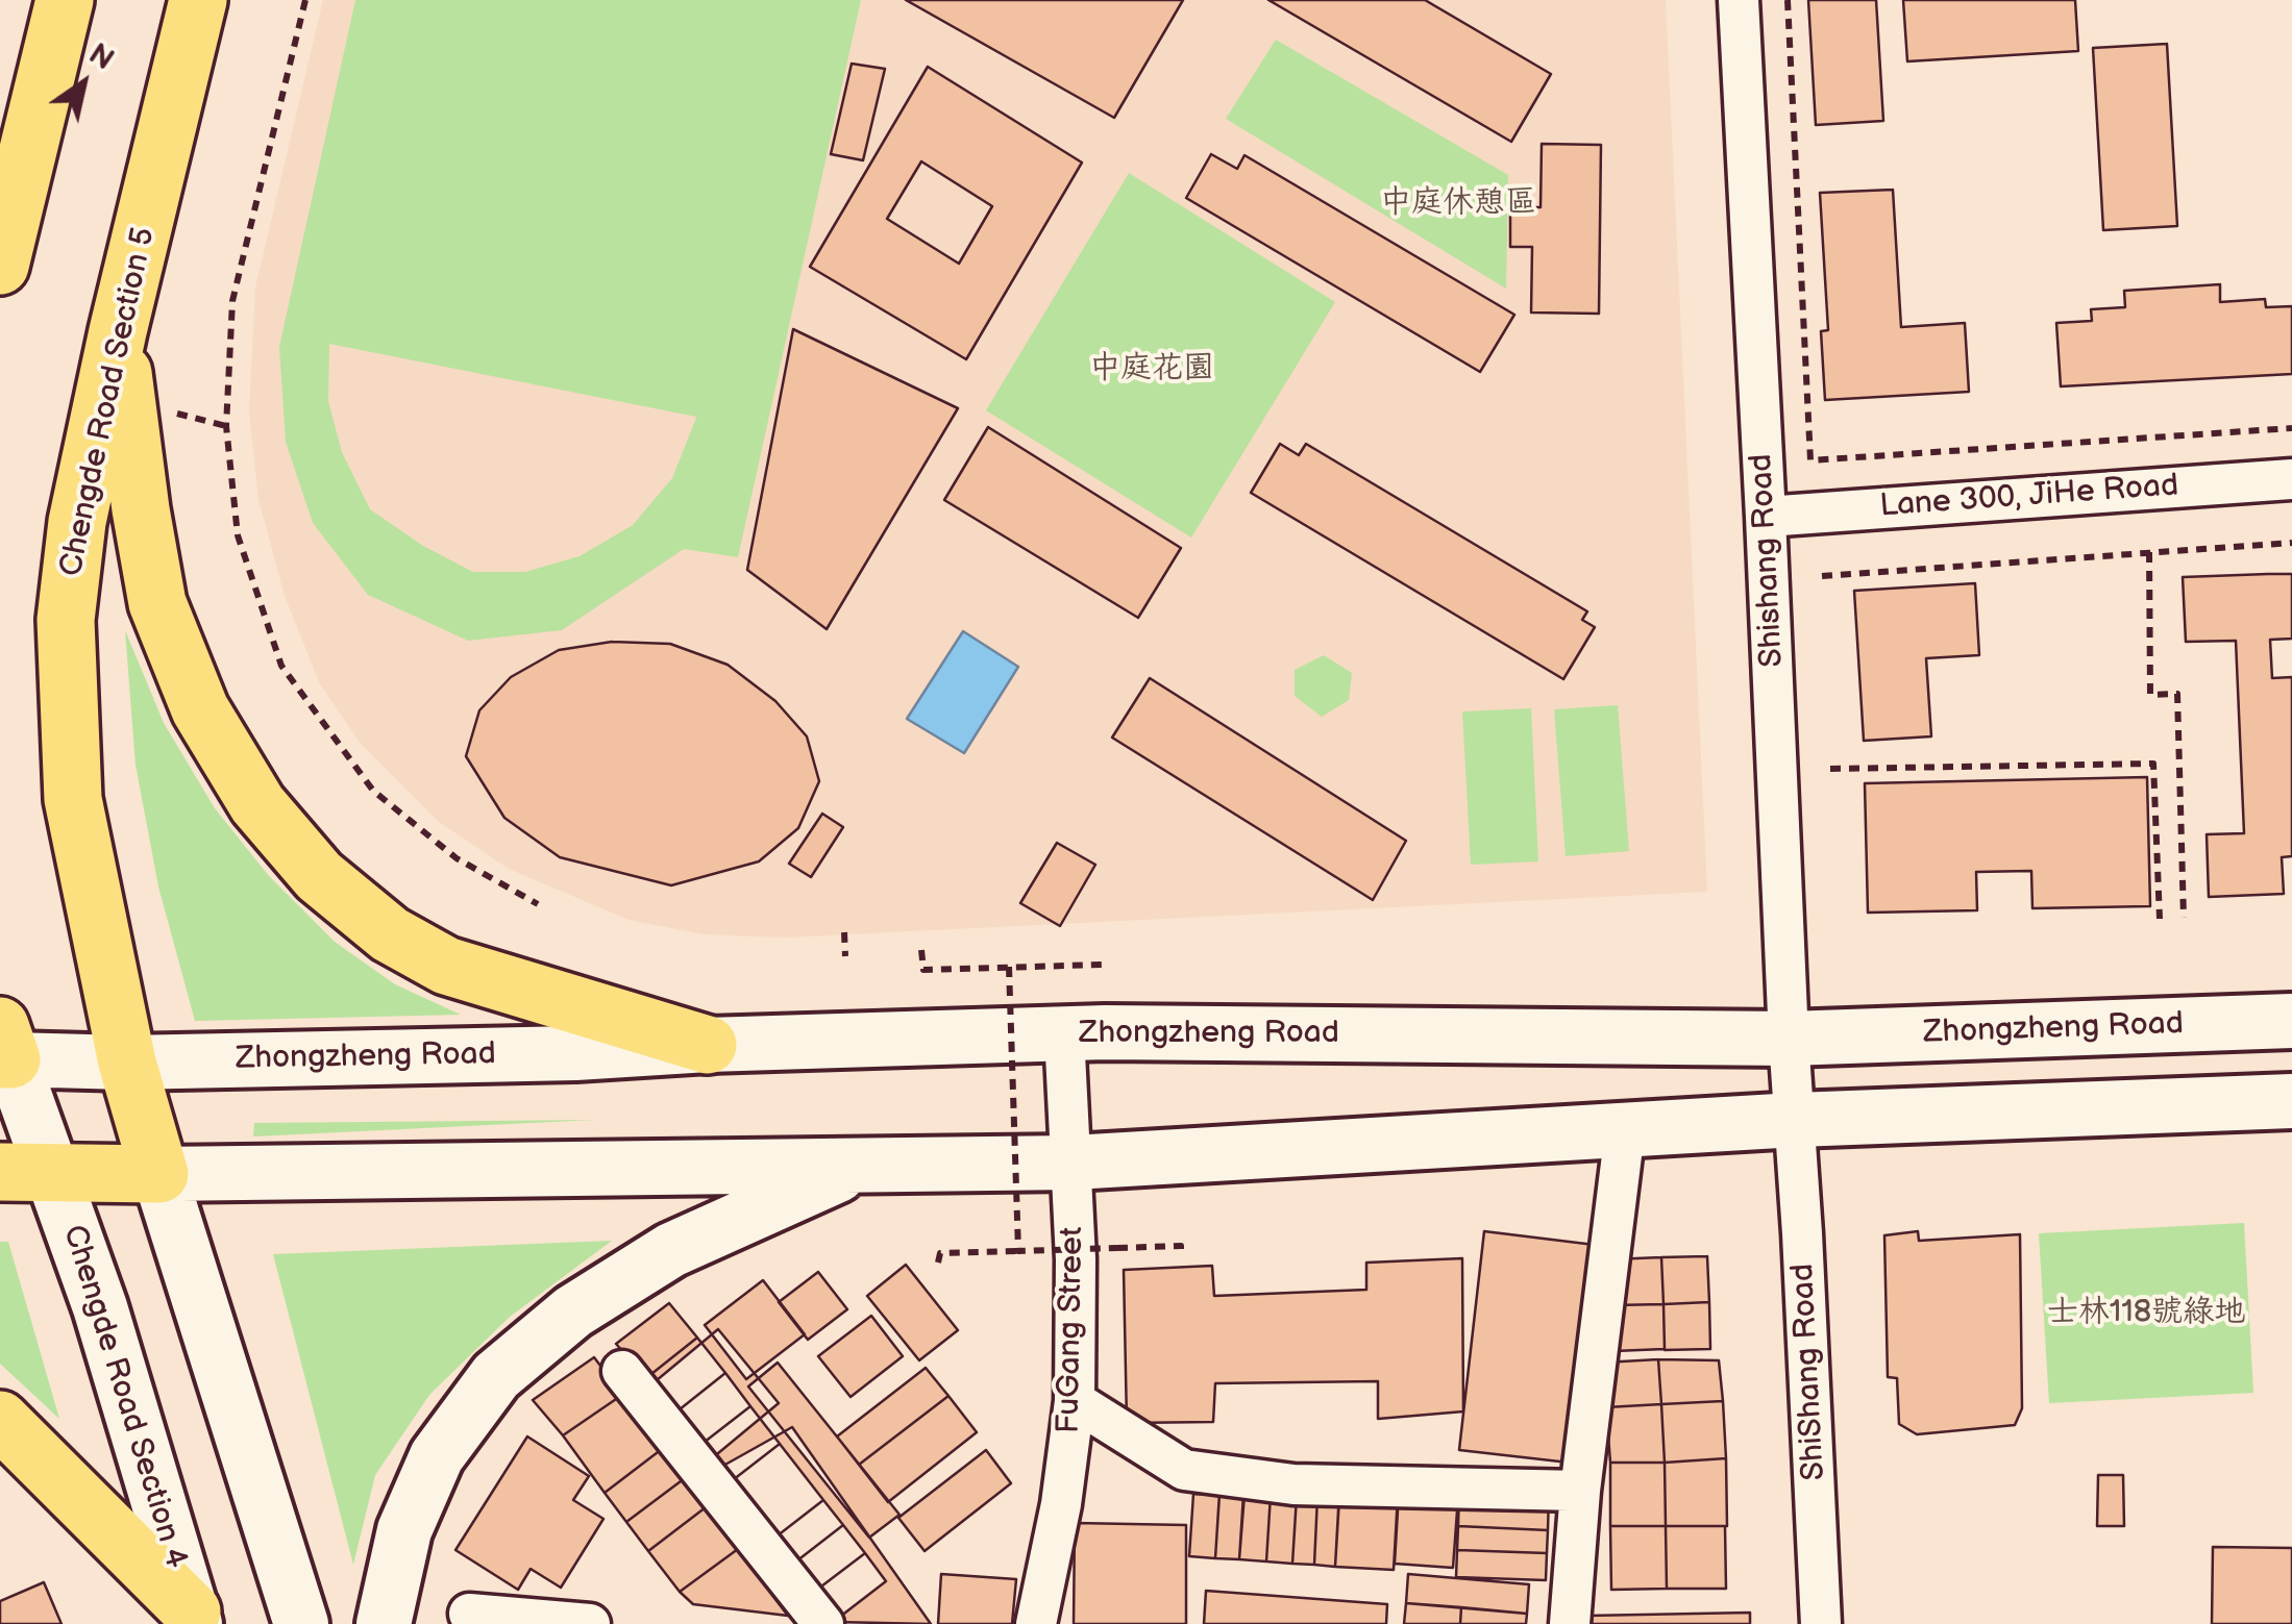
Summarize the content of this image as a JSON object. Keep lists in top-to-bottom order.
{
  "streets": {
    "main road": ["Chengde Road Section 5", "Zhongzheng Road", "Chengde Road Section 4"],
    "street": [
      "Lane 300, JiHe Road",
      "Shishang Road",
      "FuGang Street",
      "ShiShang Road"
    ]
  },
  "crossings": [
    ["Chengde Road Section 5", "Zhongzheng Road"],
    ["Lane 300, JiHe Road", "Shishang Road"],
    ["Shishang Road", "Zhongzheng Road"],
    ["Shishang Road", "ShiShang Road"],
    ["Zhongzheng Road", "FuGang Street"]
  ],
  "parks": ["中庭休憩區", "中庭花園", "士林118號綠地"],
  "north": "top right"
}
